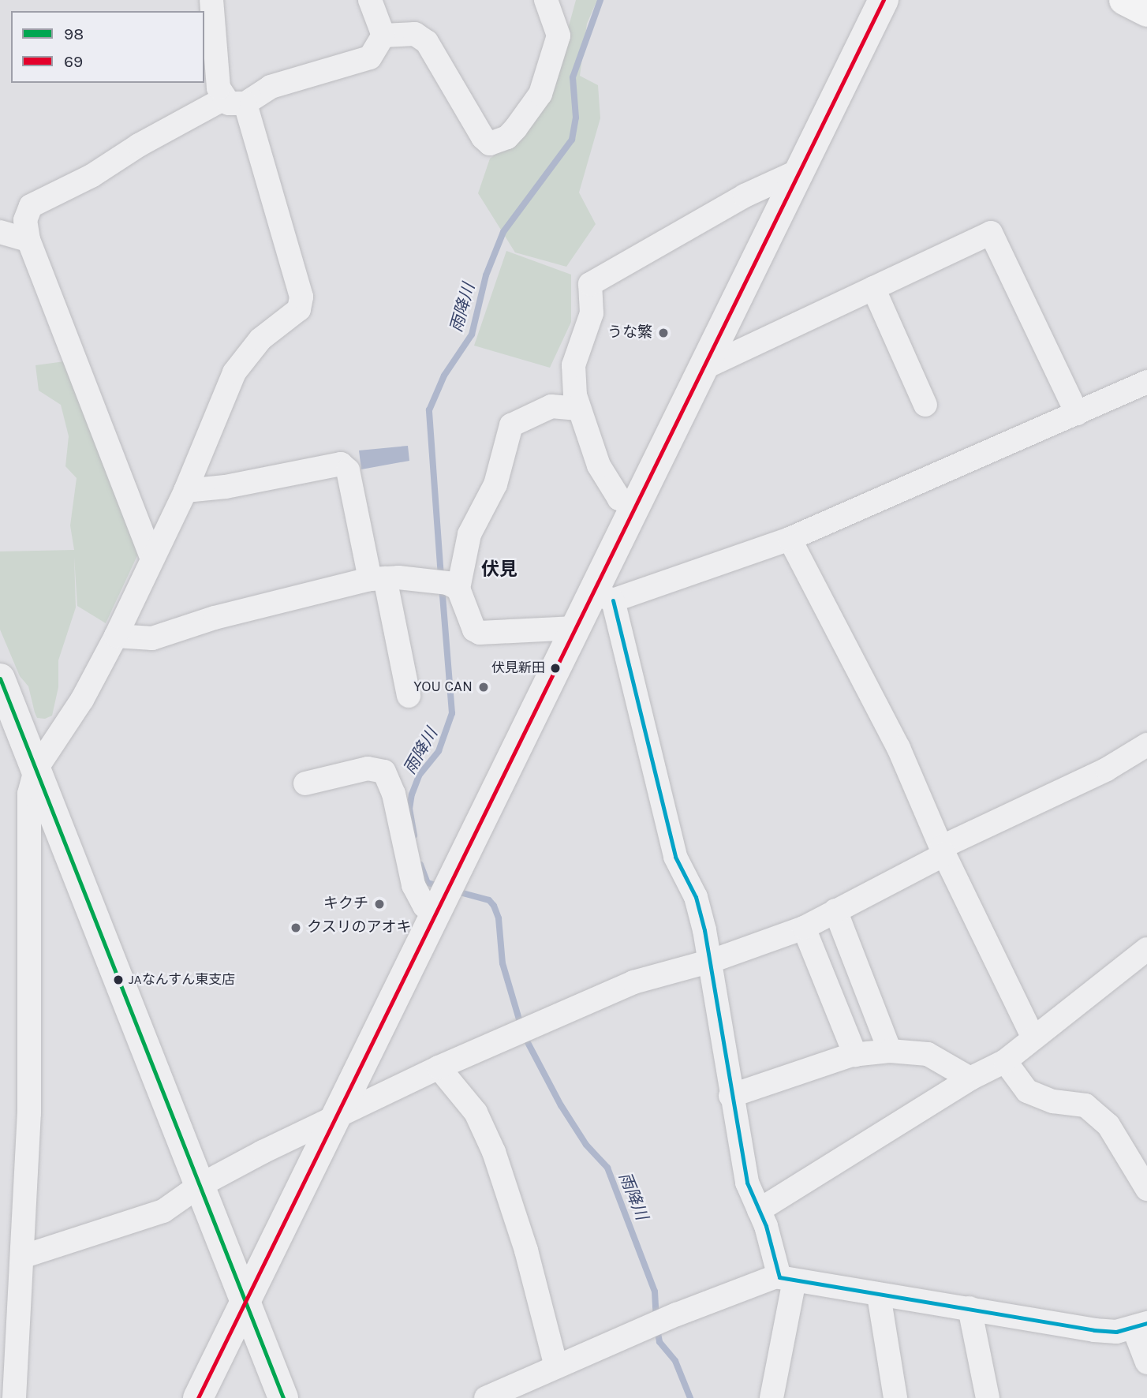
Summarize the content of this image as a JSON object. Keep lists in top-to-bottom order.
{
  "districts": ["伏見"],
  "water": ["雨降川"],
  "places": [
    "うな繁",
    "伏見新田",
    "YOU CAN",
    "キクチ",
    "クスリのアオキ",
    "JAなんすん東支店"
  ],
  "lines": ["transit line 69", "transit line 98"],
  "legend": ["98", "69"]
}
